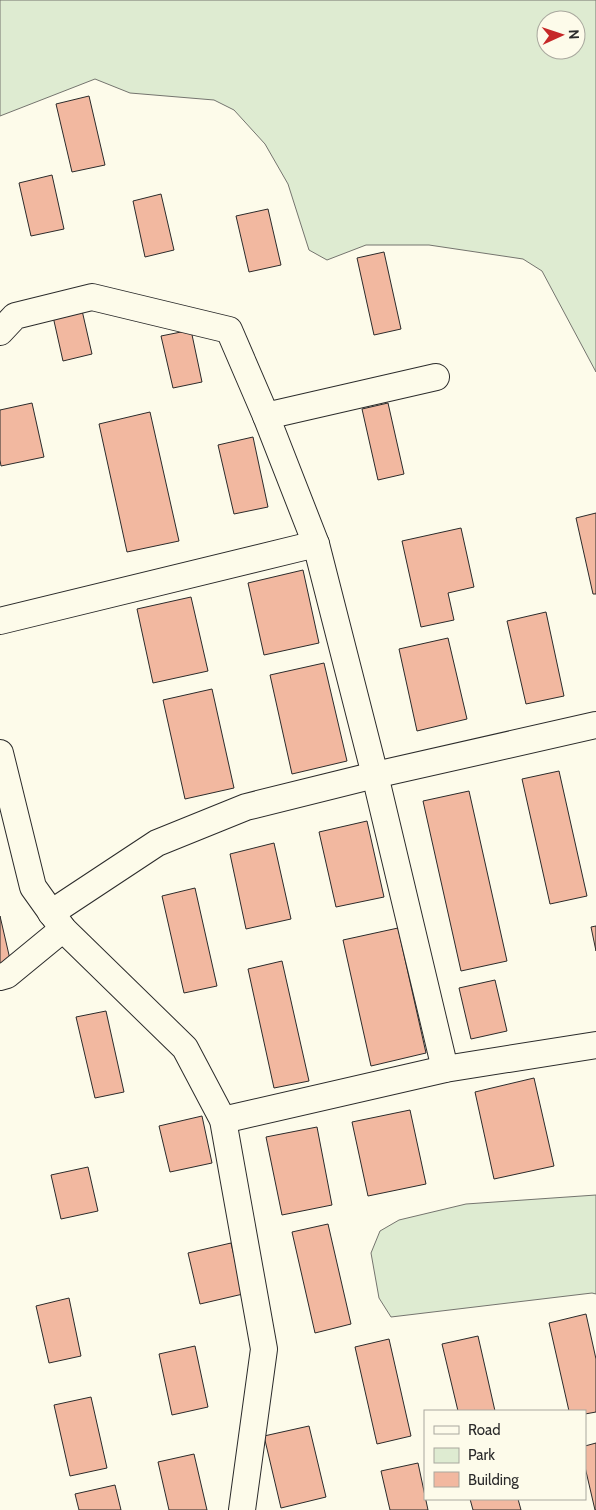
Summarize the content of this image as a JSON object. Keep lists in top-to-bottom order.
{
  "legend": ["Road", "Park", "Building"],
  "north": "right"
}
